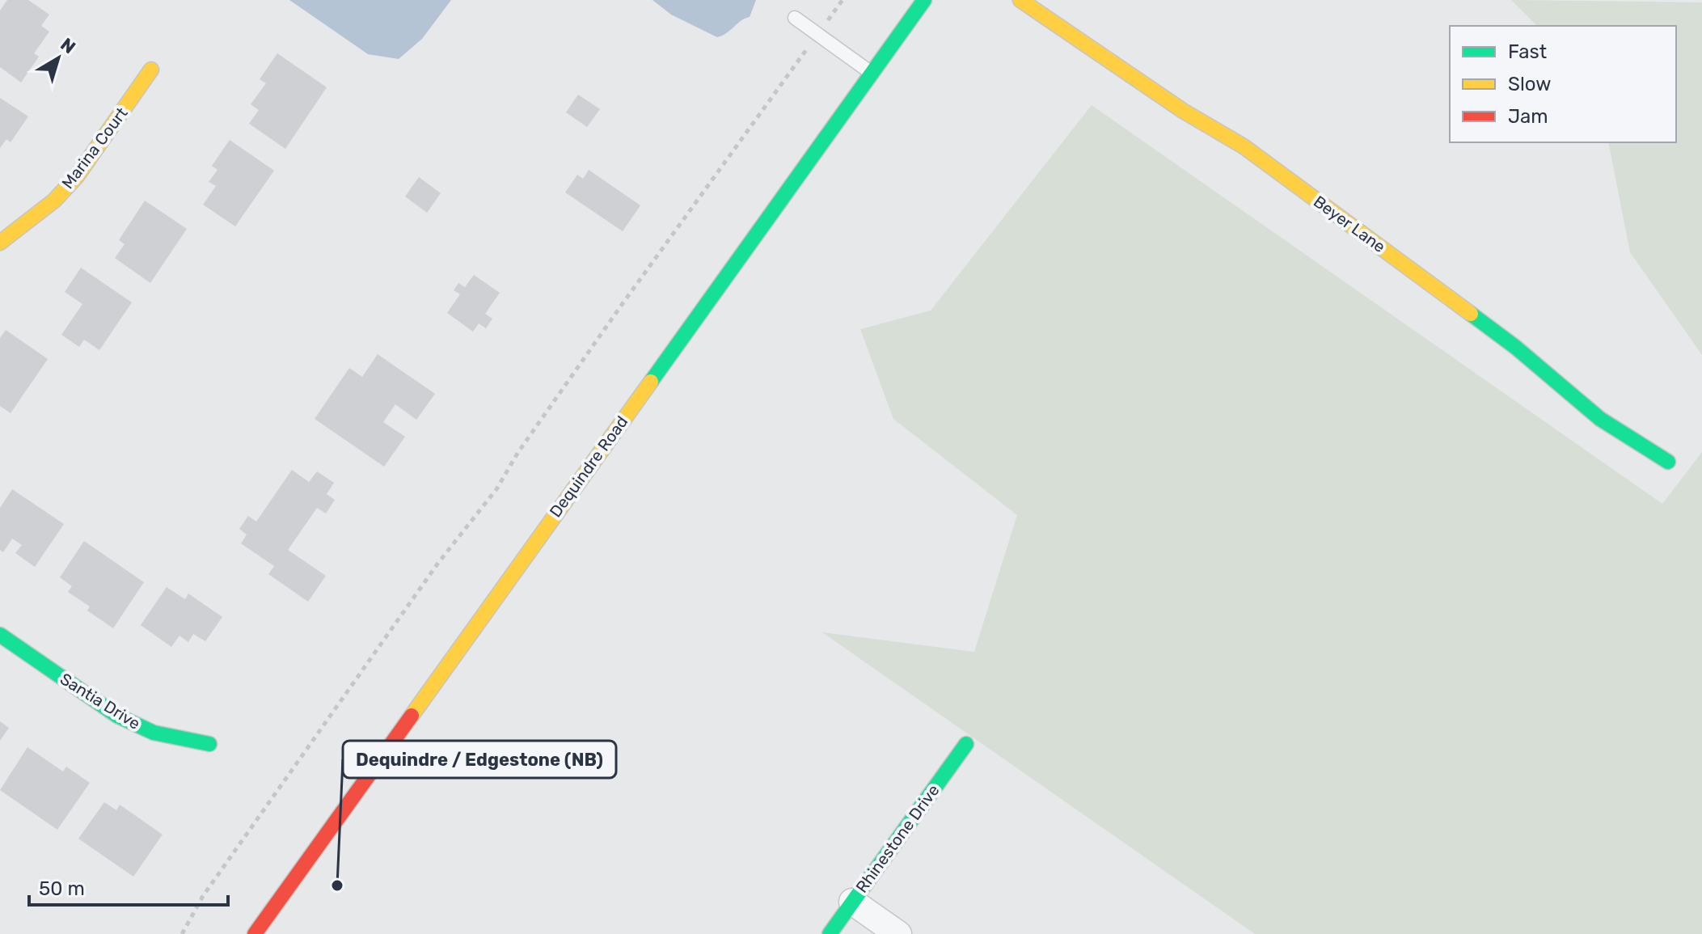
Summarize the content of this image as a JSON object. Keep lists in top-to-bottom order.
{
  "streets": {
    "street": [
      "Marina Court",
      "Beyer Lane",
      "Dequindre Road",
      "Santia Drive",
      "Rhinestone Drive"
    ]
  },
  "places": ["Dequindre / Edgestone (NB)"],
  "legend": ["Fast", "Slow", "Jam"],
  "scale_bar": "50 m",
  "north": "top right"
}
